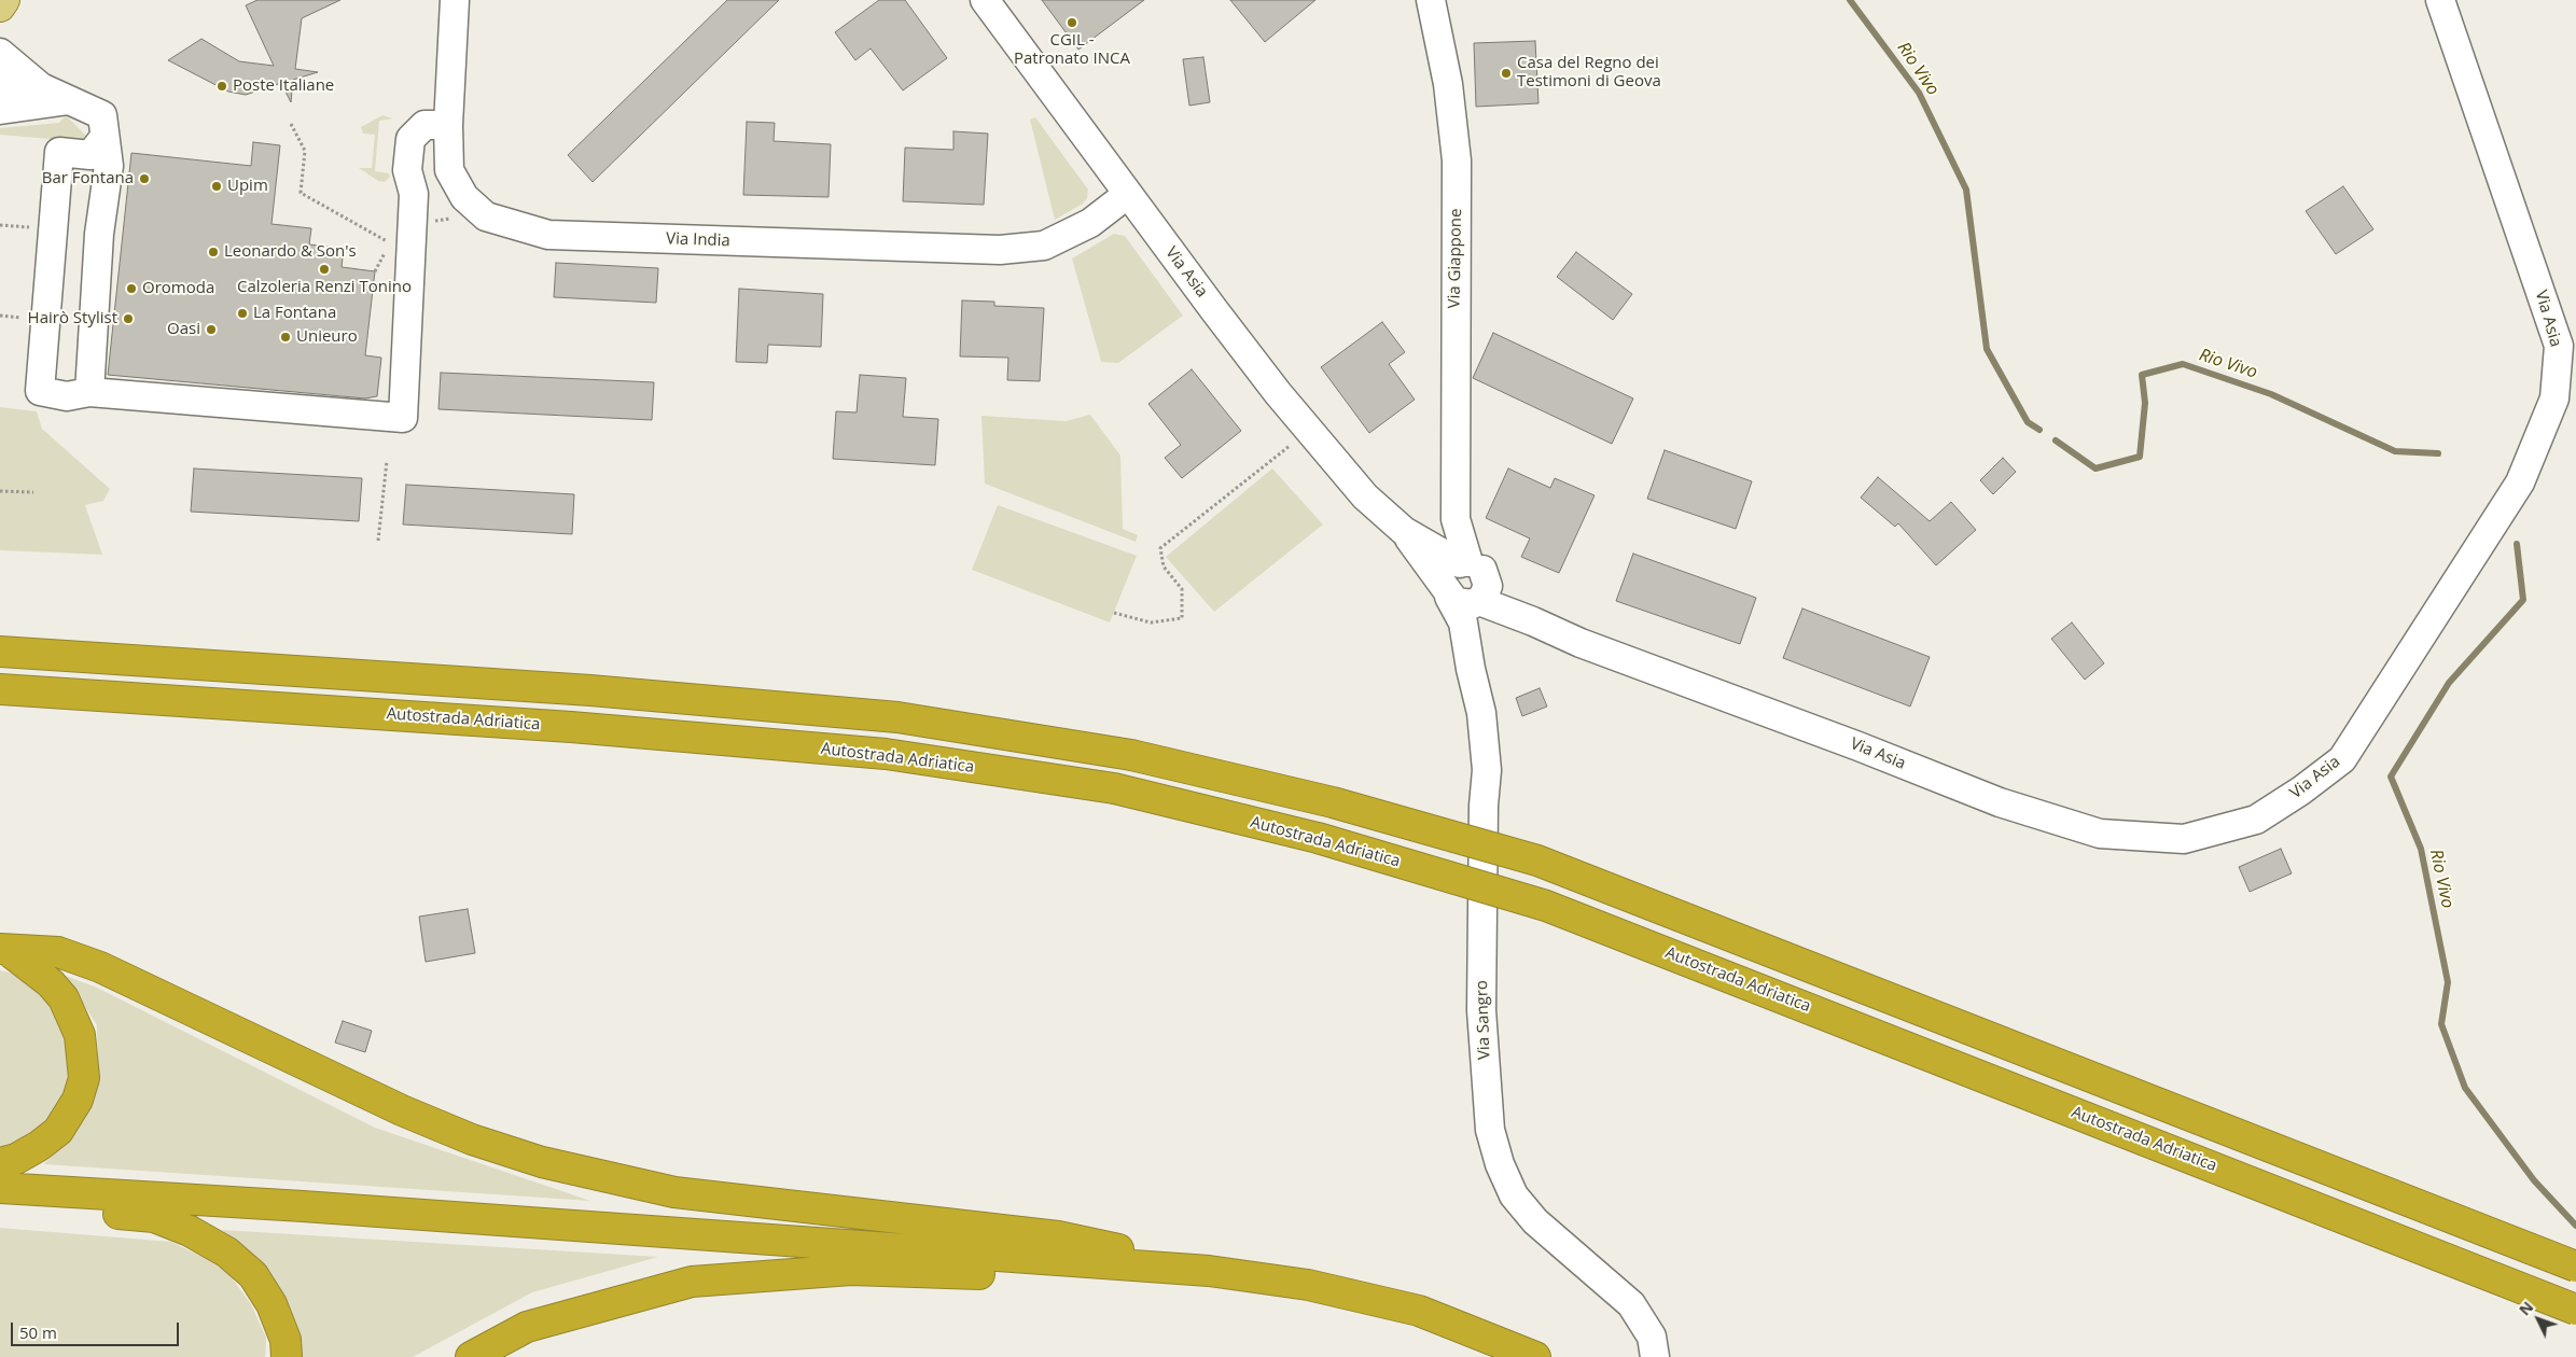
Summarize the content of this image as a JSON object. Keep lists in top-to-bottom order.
{
  "streets": {
    "highway": ["Autostrada Adriatica"],
    "street": [
      "Via India",
      "Via Giappone",
      "Via Asia",
      "Via Sangro"
    ]
  },
  "crossings": [
    ["Via India", "Via Asia"],
    ["Via Giappone", "Via Asia"],
    ["Via Asia", "Via Sangro"]
  ],
  "water": ["Rio Vivo"],
  "places": [
    "CGIL - Patronato INCA",
    "Casa del Regno dei Testimoni di Geova",
    "Poste Italiane",
    "Bar Fontana",
    "Upim",
    "Leonardo & Son's",
    "Calzoleria Renzi Tonino",
    "Oromoda",
    "La Fontana",
    "Hairò Stylist",
    "Oasi",
    "Unieuro"
  ],
  "scale_bar": "50 m",
  "north": "top left"
}
